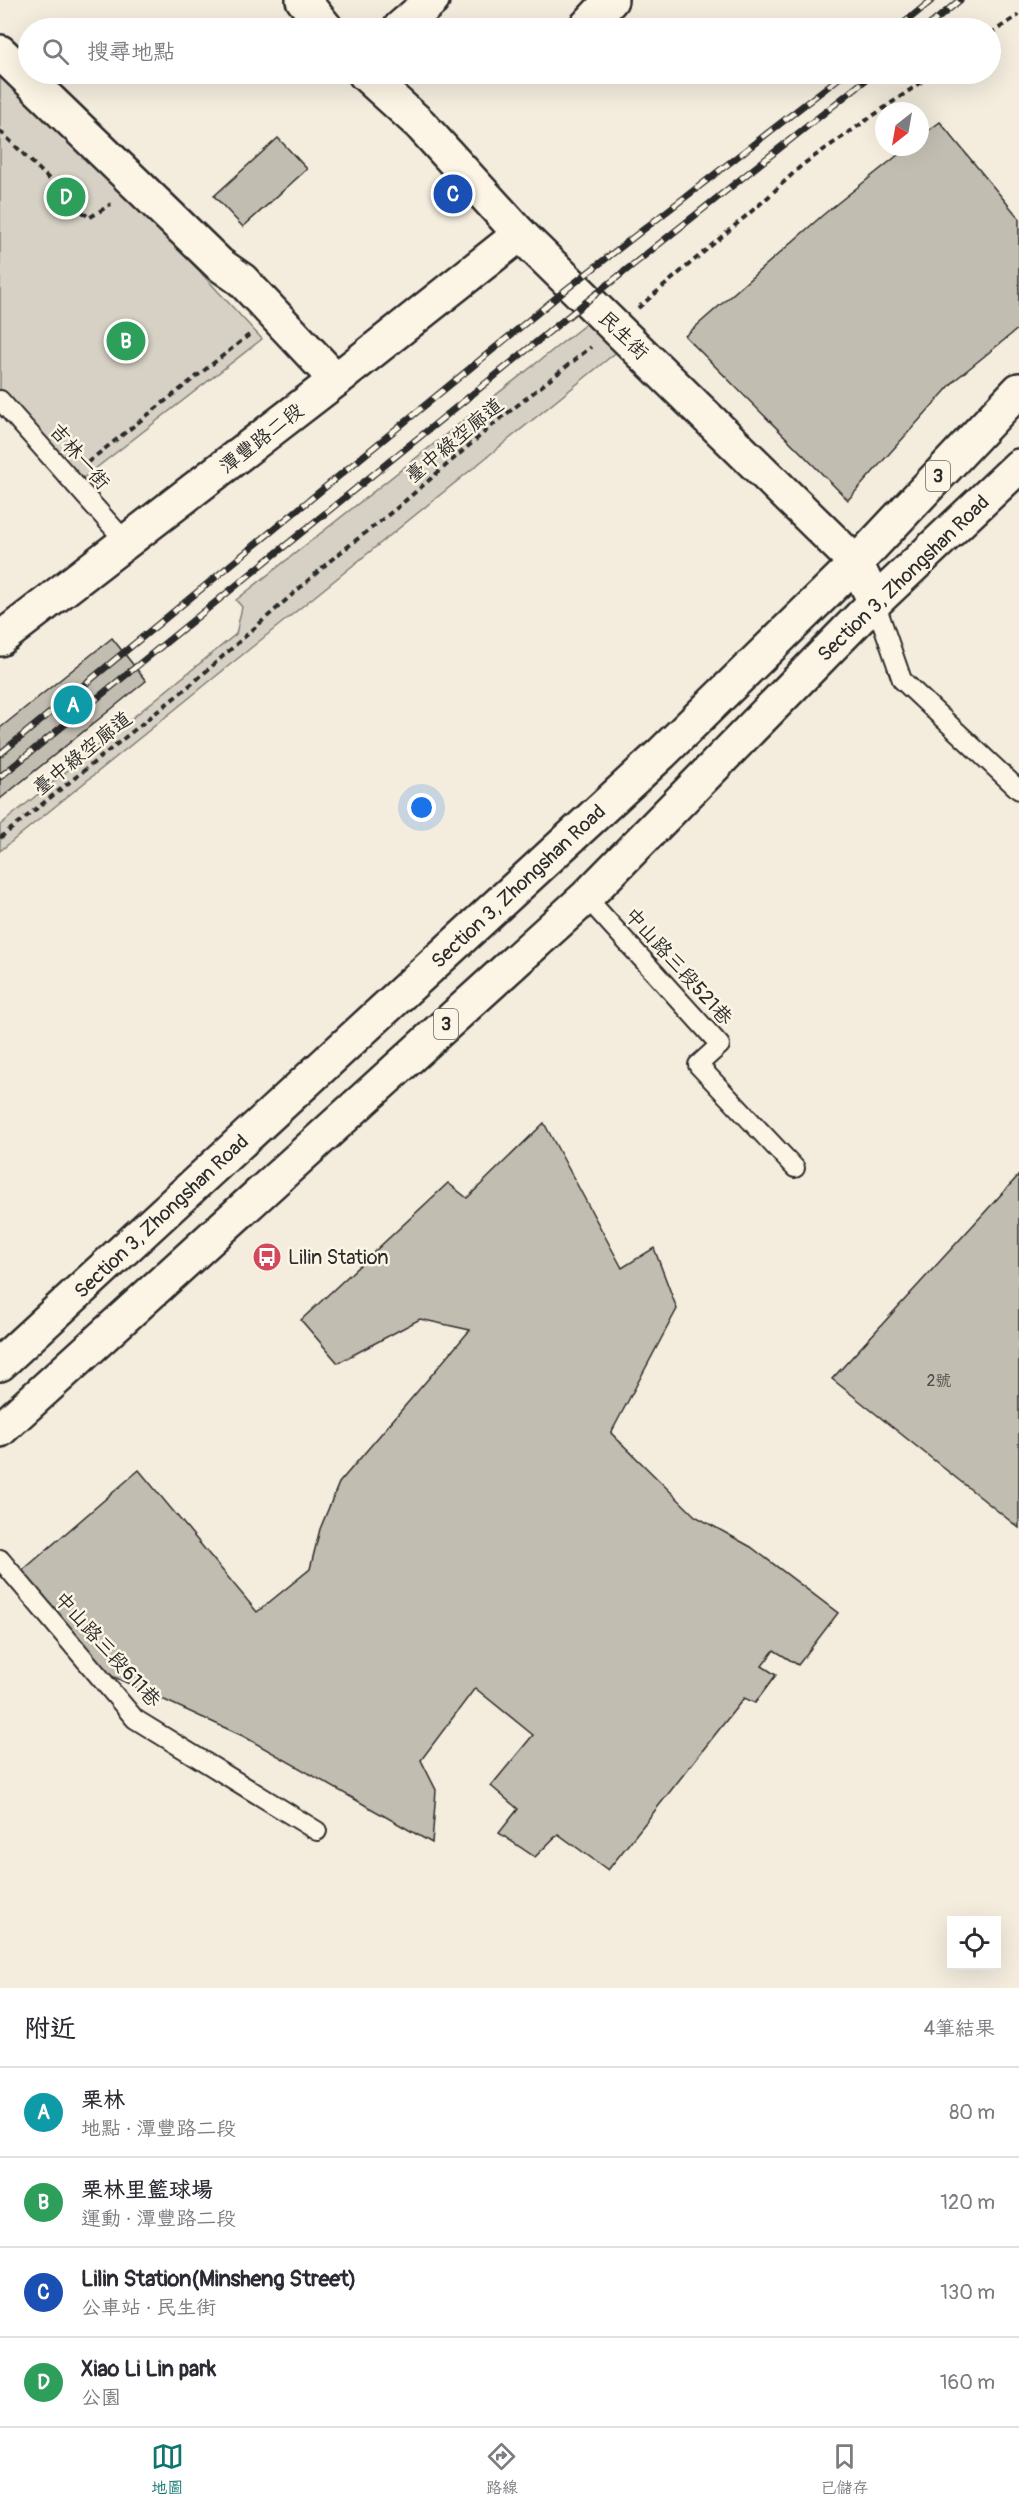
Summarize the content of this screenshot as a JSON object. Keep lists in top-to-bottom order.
{
  "streets": {
    "main road": [
      "民生街",
      "潭豐路二段",
      "3",
      "Section 3, Zhongshan Road"
    ],
    "lane": ["吉林一街", "中山路三段521巷", "中山路三段611巷"],
    "path": ["臺中綠空廊道"]
  },
  "crossings": [
    ["民生街", "潭豐路二段"],
    ["民生街", "臺中綠空廊道"],
    ["民生街", "Section 3, Zhongshan Road"],
    ["潭豐路二段", "吉林一街"],
    ["Section 3, Zhongshan Road", "中山路三段521巷"]
  ],
  "places": {
    "bus stop": ["Lilin Station"]
  },
  "house_numbers": ["2號"],
  "north": "bottom left",
  "page": {
    "search": "搜尋地點",
    "pins": [
      "C",
      "D",
      "B",
      "A"
    ],
    "heading": ["附近", "4筆結果"],
    "list": [
      {
        "mark": "A",
        "name": "栗林",
        "note": "地點 · 潭豐路二段",
        "value": "80 m"
      },
      {
        "mark": "B",
        "name": "栗林里籃球場",
        "note": "運動 · 潭豐路二段",
        "value": "120 m"
      },
      {
        "mark": "C",
        "name": "Lilin Station(Minsheng Street)",
        "note": "公車站 · 民生街",
        "value": "130 m"
      },
      {
        "mark": "D",
        "name": "Xiao Li Lin park",
        "note": "公園",
        "value": "160 m"
      }
    ],
    "nav": ["地圖", "路線", "已儲存"]
  }
}
